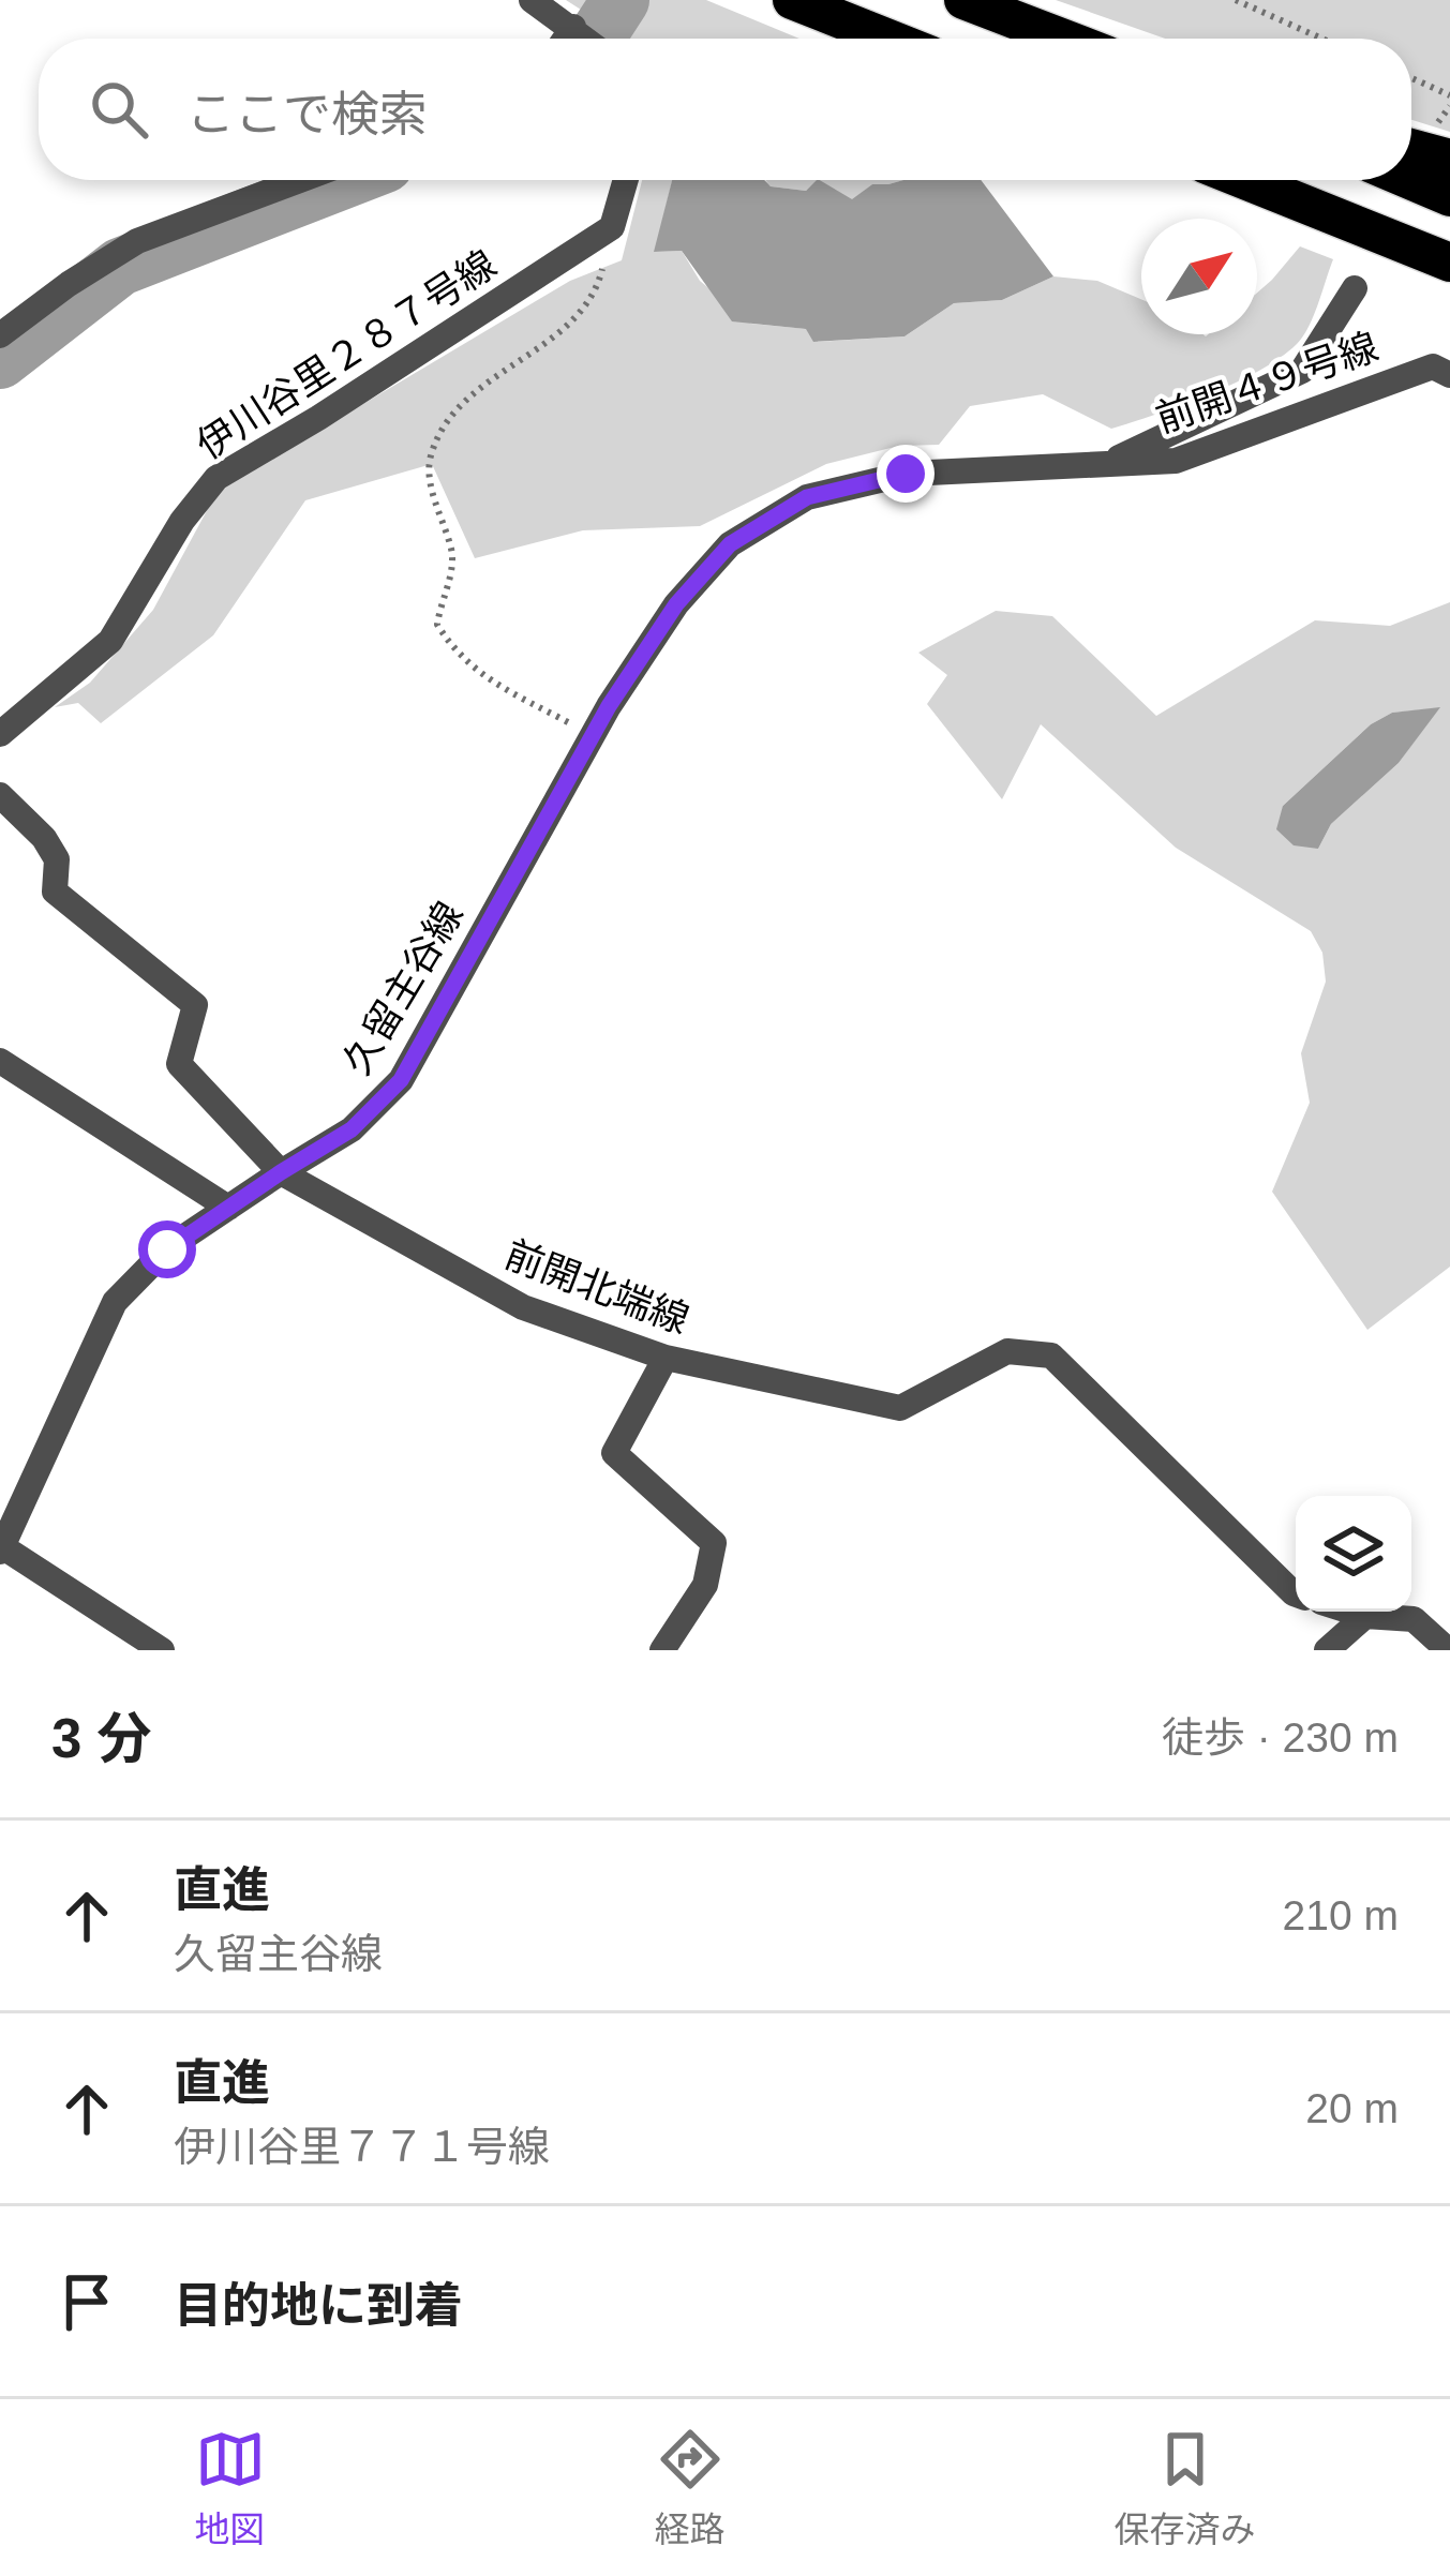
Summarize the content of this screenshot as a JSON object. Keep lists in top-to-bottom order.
{
  "streets": {
    "street": [
      "伊川谷里２８７号線",
      "前開４９号線",
      "久留主谷線",
      "前開北端線"
    ]
  },
  "crossings": [
    ["前開４９号線", "久留主谷線"],
    ["久留主谷線", "前開北端線"]
  ],
  "north": "top right",
  "page": {
    "search": "ここで検索",
    "heading": ["3 分", "徒歩 · 230 m"],
    "list": [
      ["直進", "久留主谷線", "210 m"],
      ["直進", "伊川谷里７７１号線", "20 m"],
      "目的地に到着"
    ],
    "nav": ["地図", "経路", "保存済み"]
  }
}
